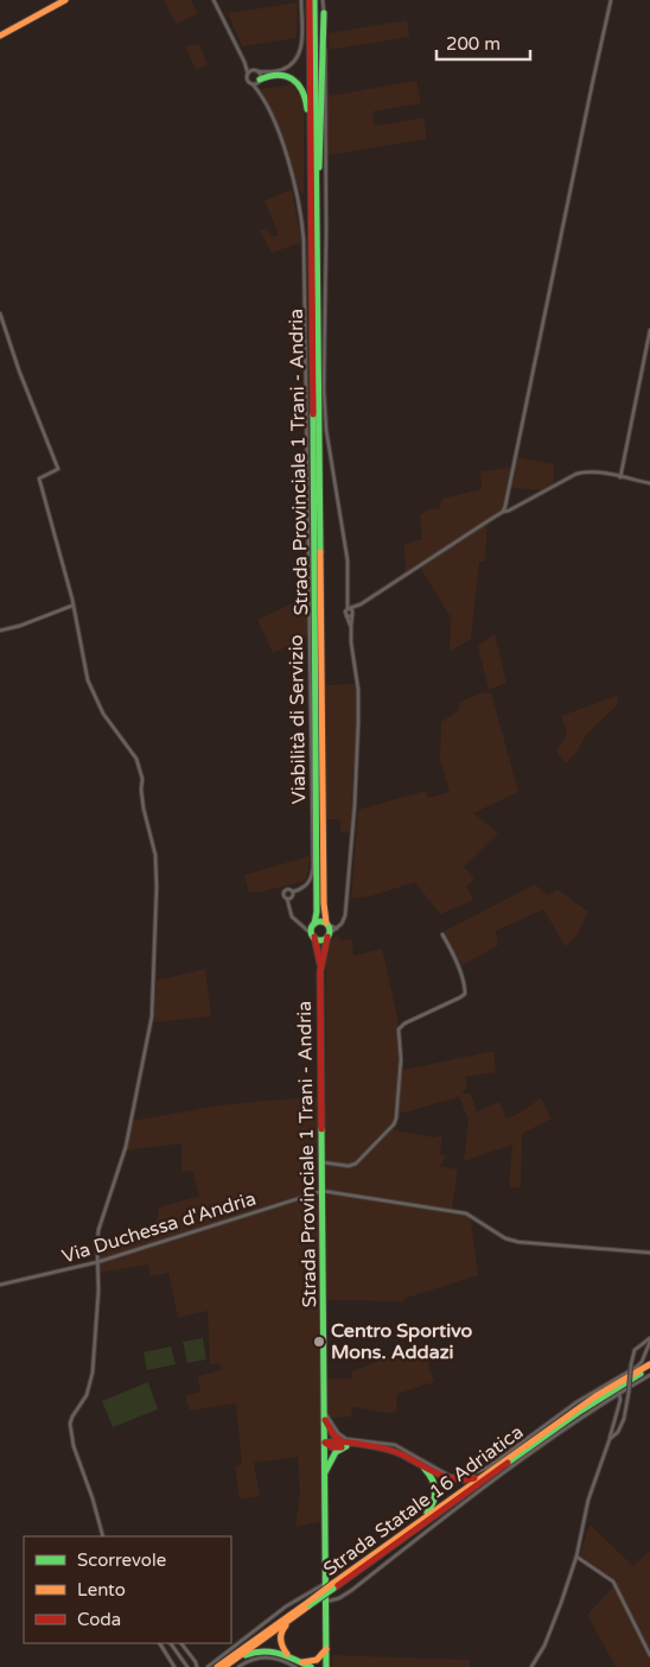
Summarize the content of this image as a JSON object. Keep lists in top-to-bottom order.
{
  "streets": {
    "main road": ["Strada Provinciale 1 Trani - Andria", "Strada Statale 16 Adriatica"],
    "street": ["Viabilità di Servizio", "Via Duchessa d'Andria"]
  },
  "crossings": [
    ["Strada Provinciale 1 Trani - Andria", "Via Duchessa d'Andria"],
    ["Strada Provinciale 1 Trani - Andria", "Strada Statale 16 Adriatica"]
  ],
  "places": ["Centro Sportivo Mons. Addazi"],
  "legend": ["Scorrevole", "Lento", "Coda"],
  "scale_bar": "200 m"
}
